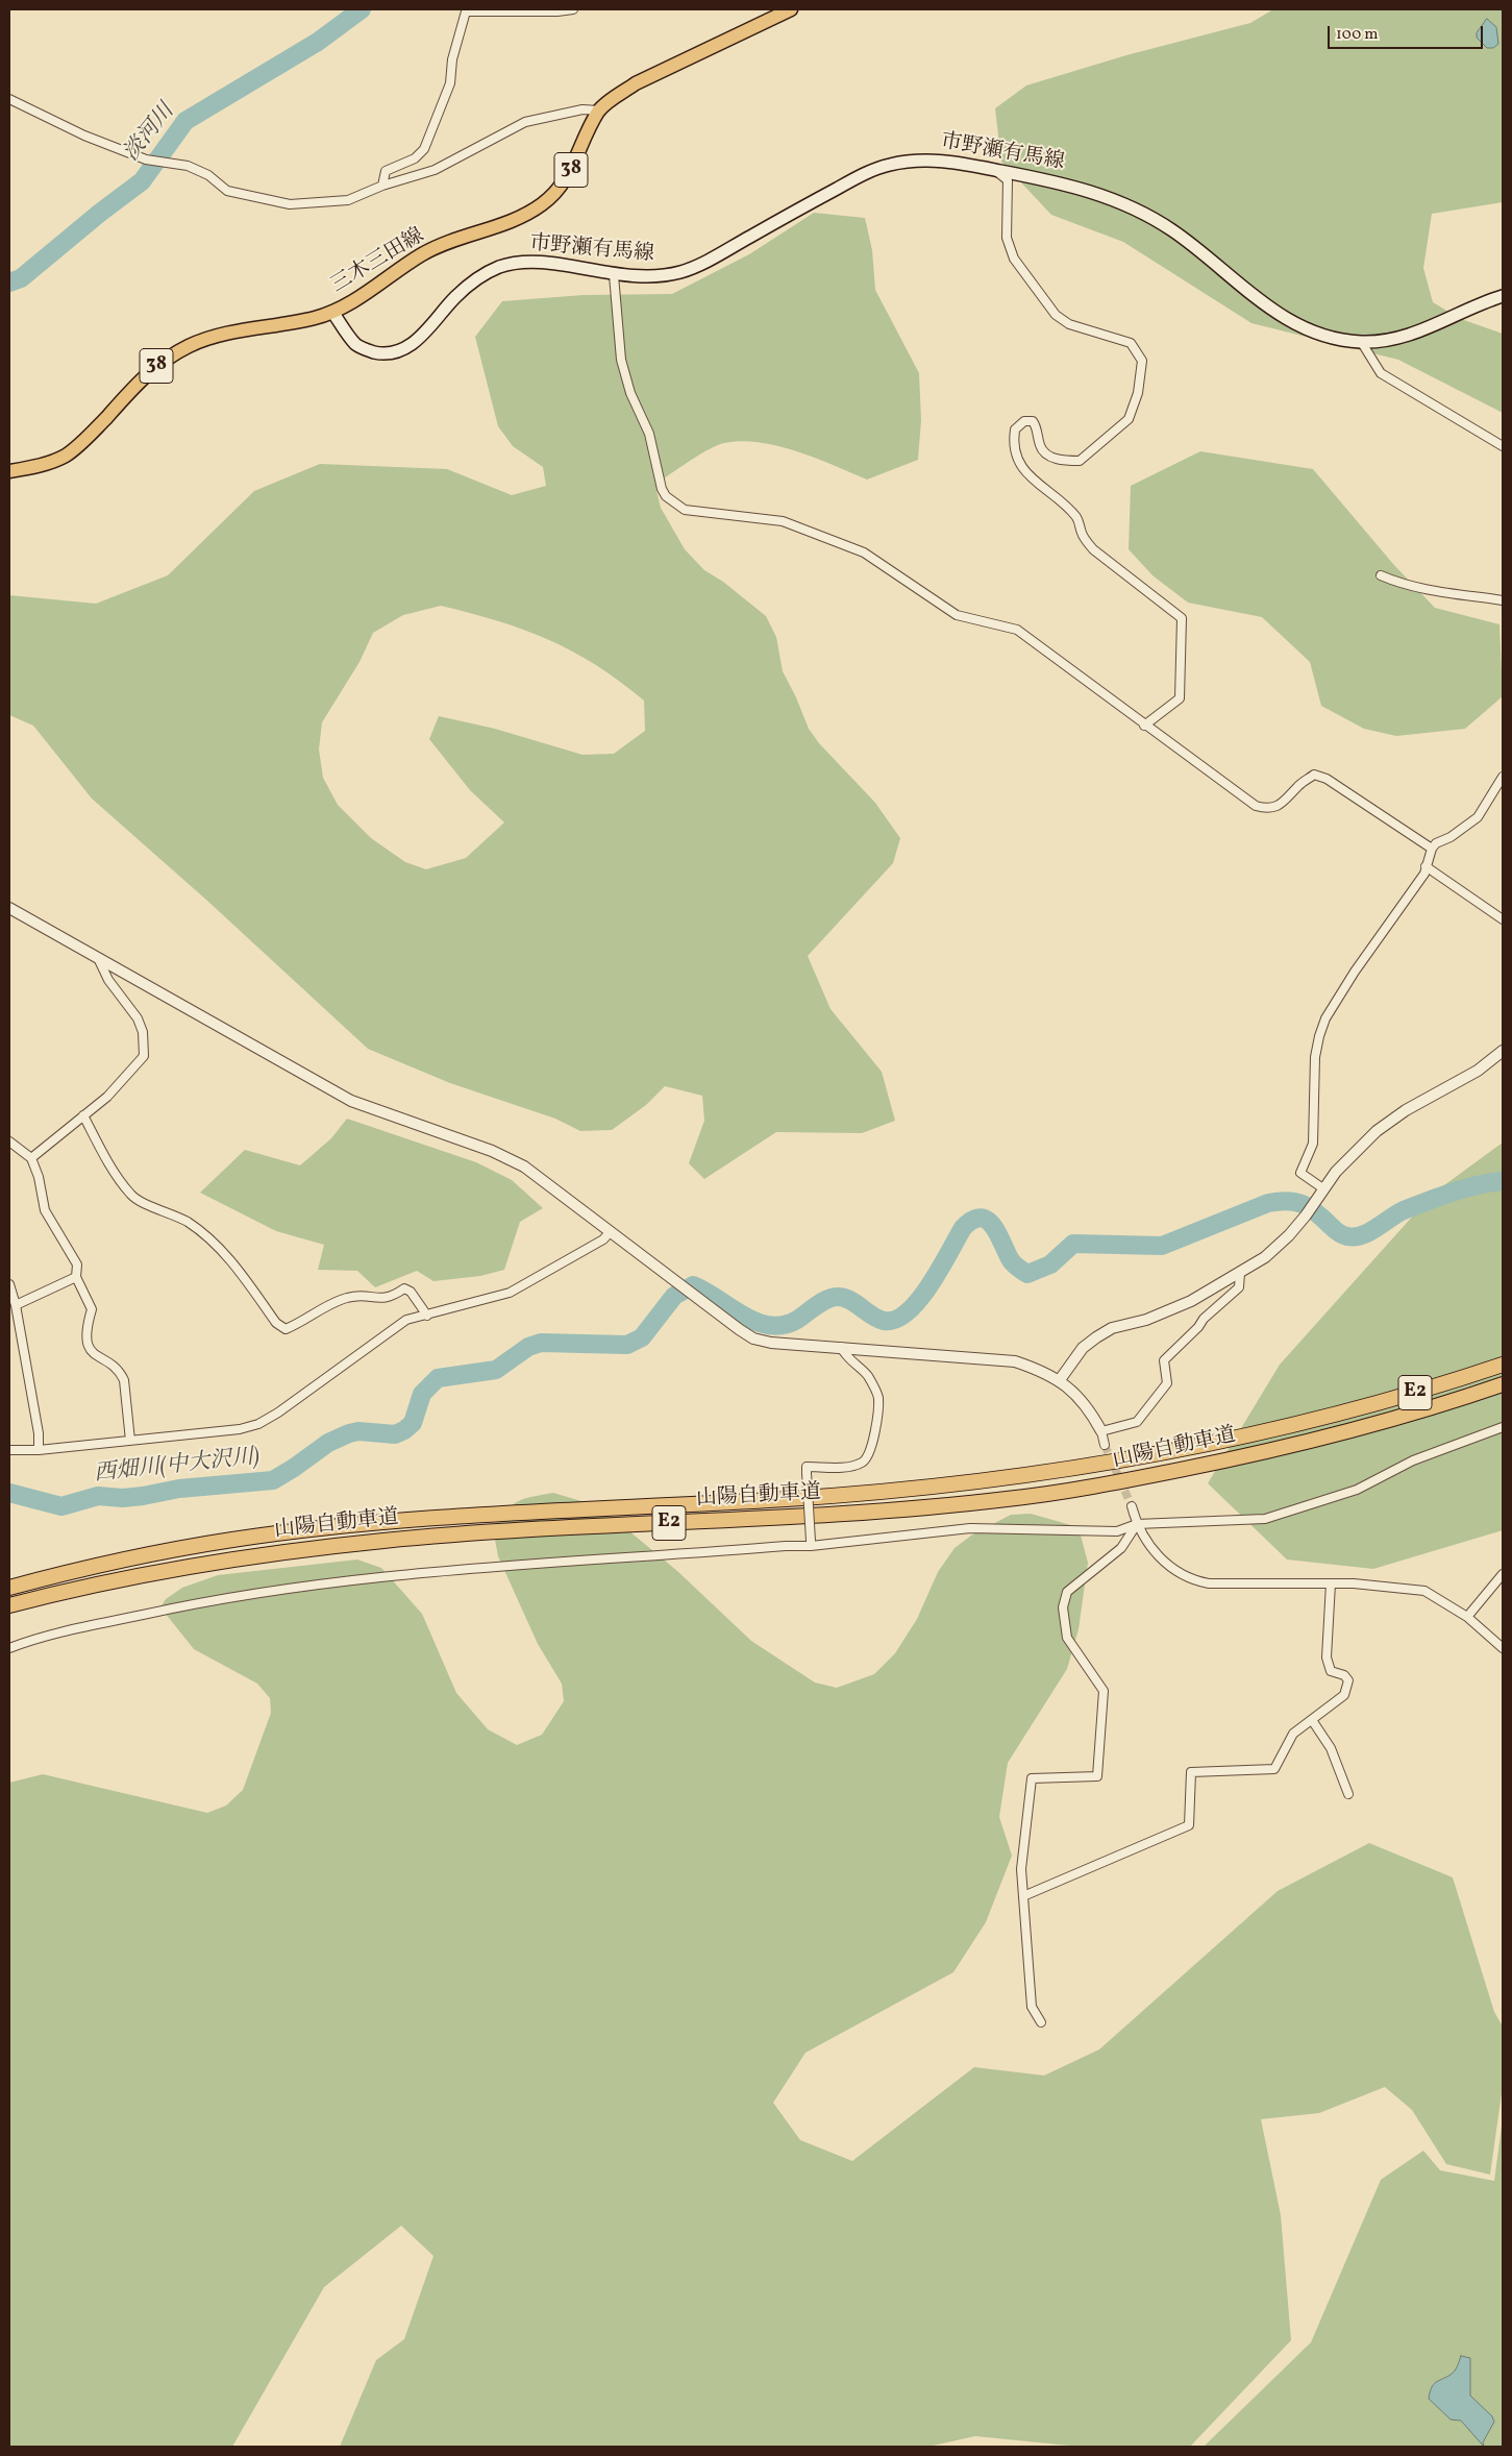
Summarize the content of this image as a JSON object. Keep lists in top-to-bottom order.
{
  "streets": {
    "highway": ["E2", "山陽自動車道"],
    "main road": ["市野瀬有馬線", "38", "三木三田線"]
  },
  "crossings": [
    ["市野瀬有馬線", "三木三田線"]
  ],
  "water": ["淡河川", "西畑川(中大沢川)"],
  "scale_bar": "100 m"
}
